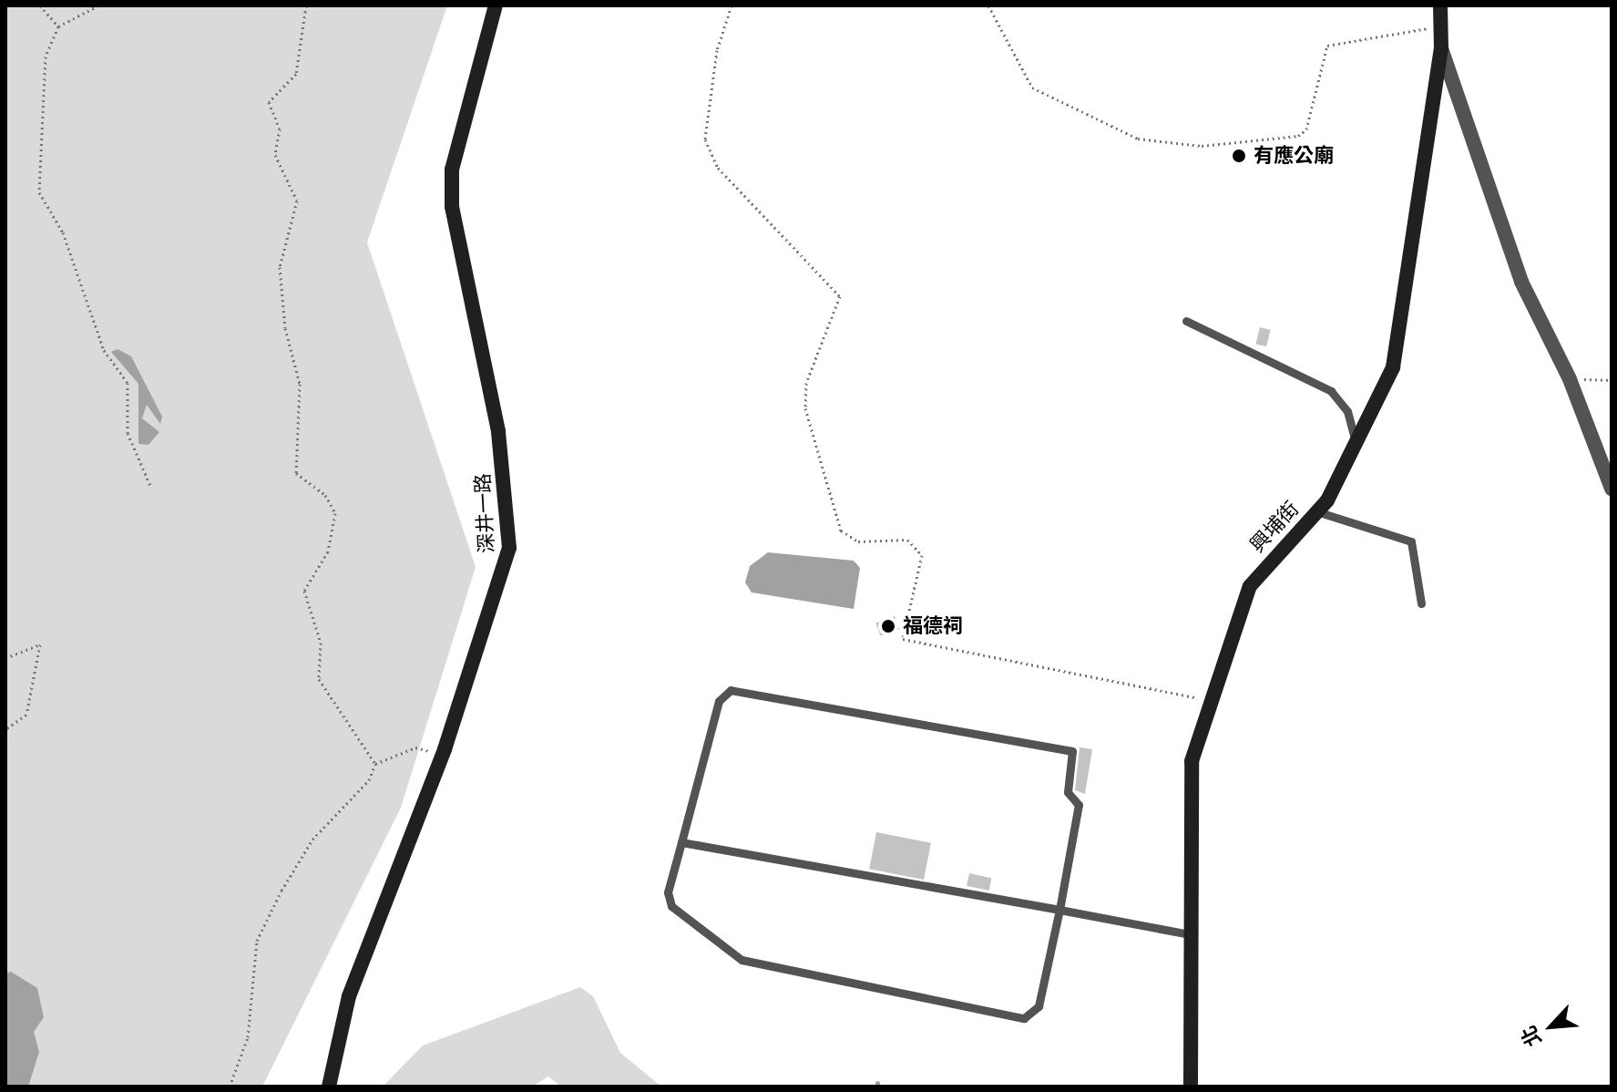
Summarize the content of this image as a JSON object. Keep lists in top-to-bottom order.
{
  "streets": {
    "street": ["深井一路", "興埔街"]
  },
  "places": ["有應公廟", "福德祠"],
  "north": "bottom left"
}
